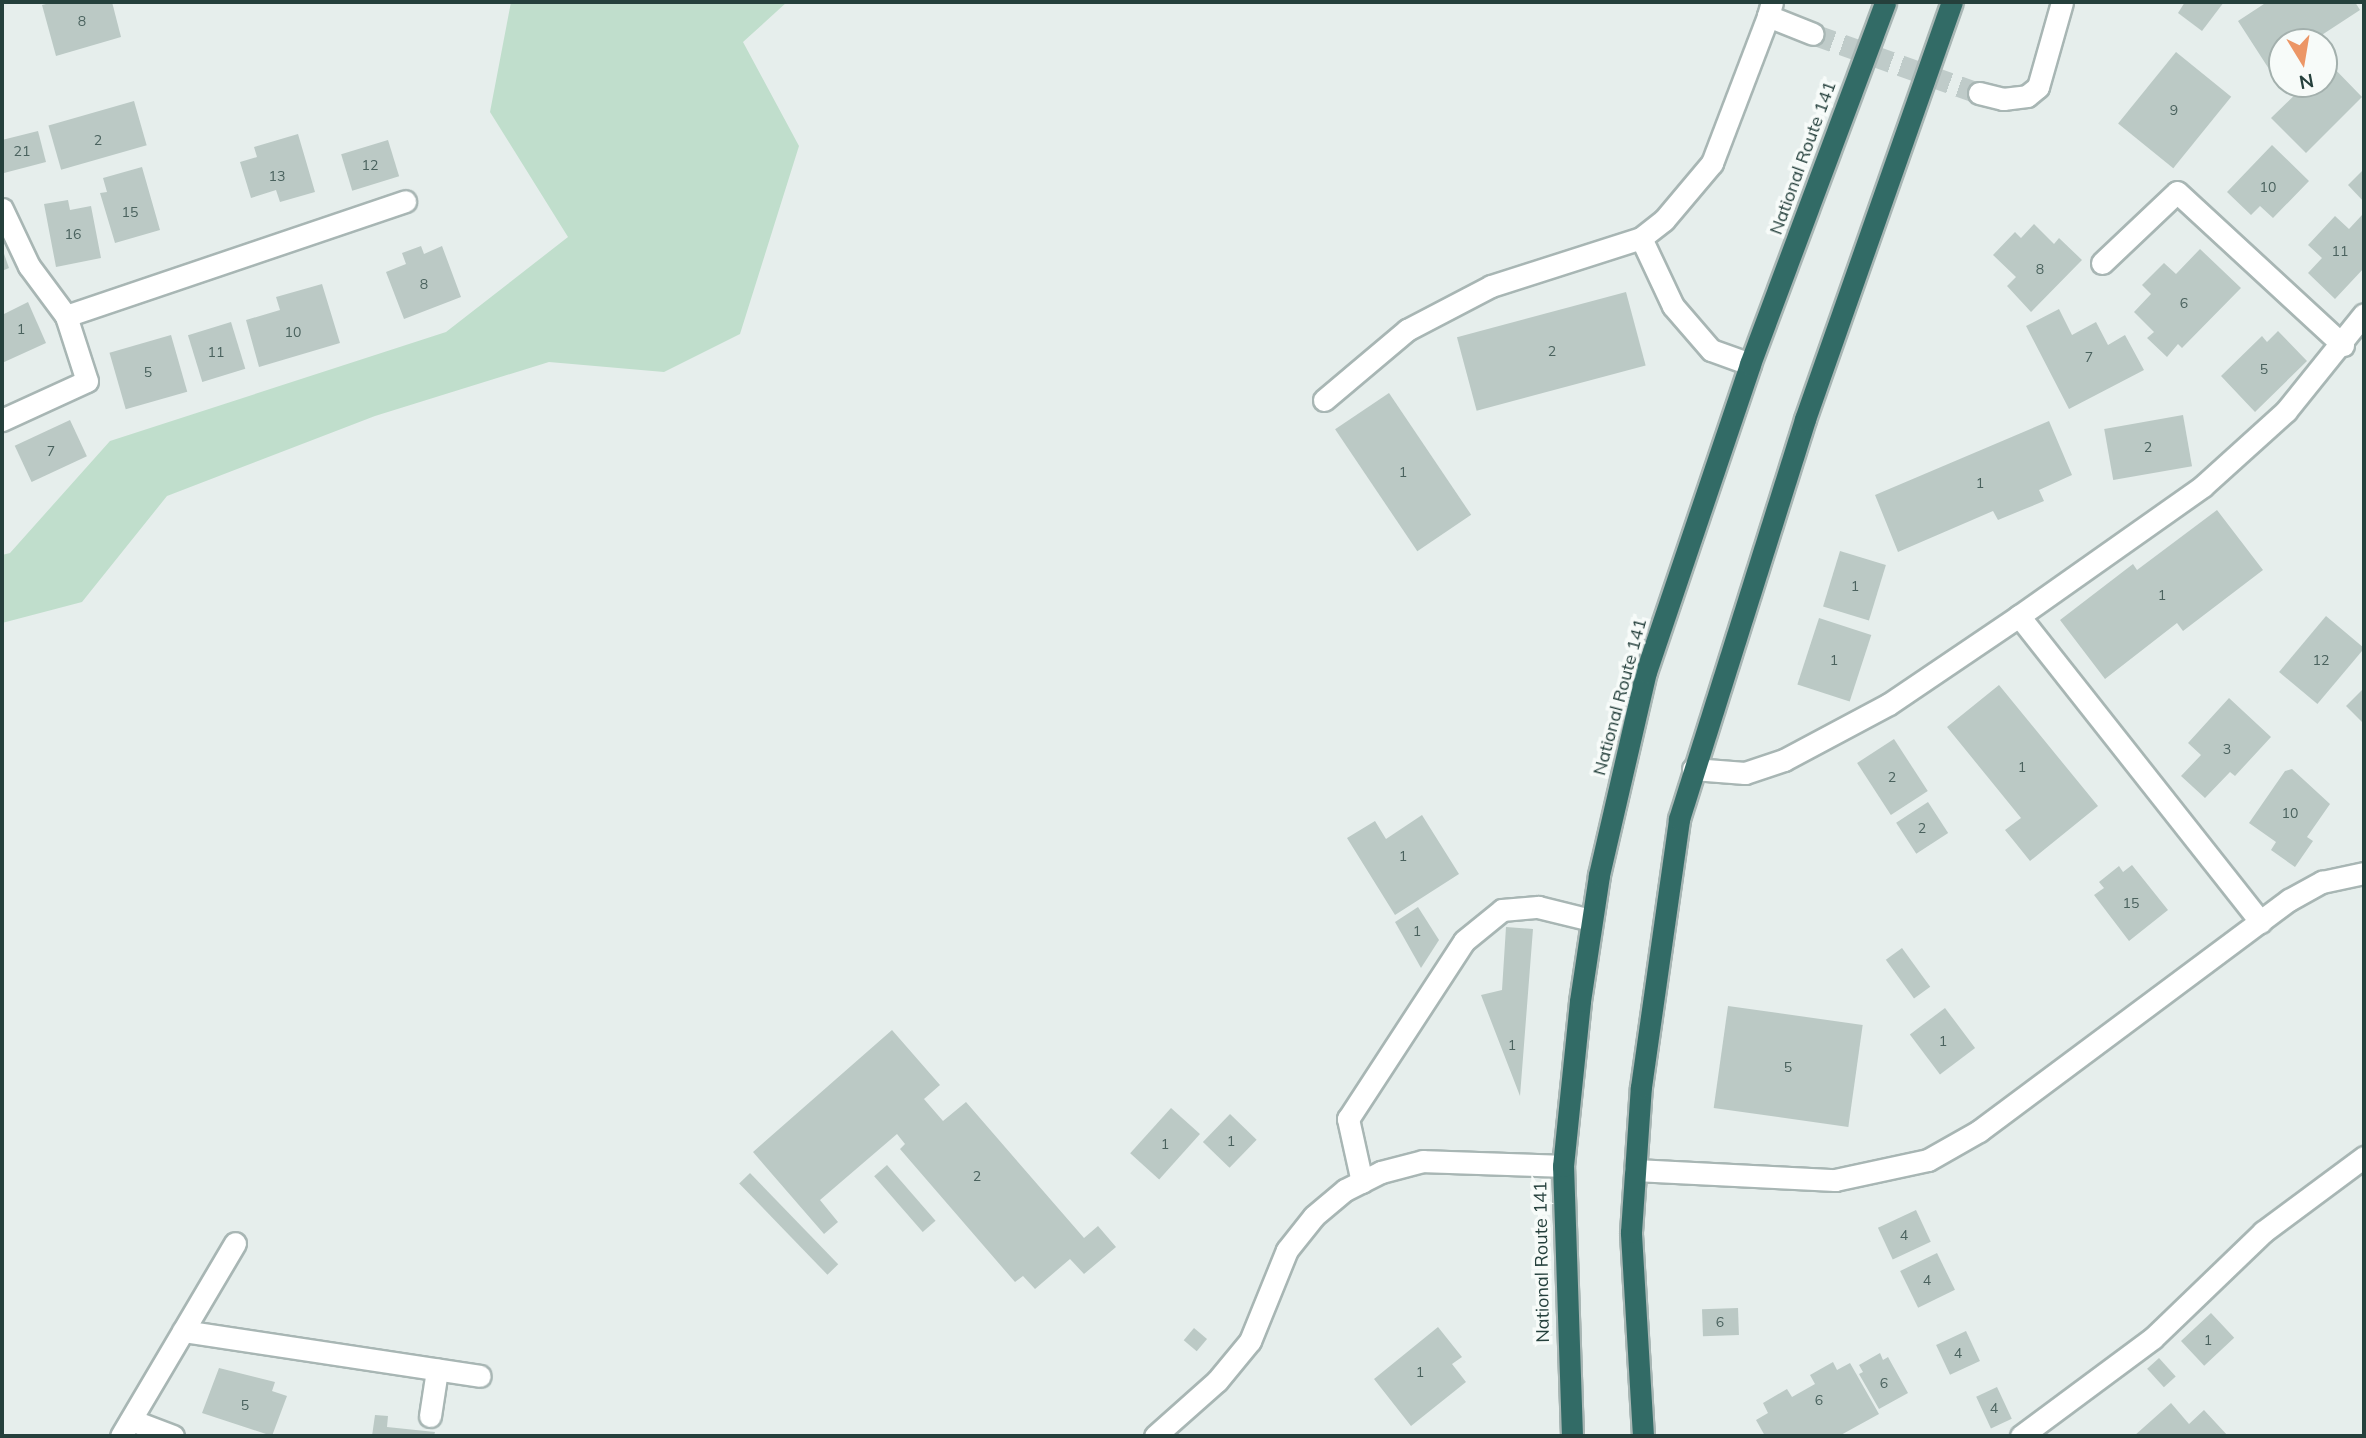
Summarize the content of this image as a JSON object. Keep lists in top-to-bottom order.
{
  "streets": {
    "highway": ["National Route 141"]
  },
  "house_numbers": [
    "8",
    "9",
    "2",
    "21",
    "12",
    "13",
    "10",
    "15",
    "16",
    "11",
    "8",
    "8",
    "6",
    "1",
    "10",
    "2",
    "11",
    "7",
    "5",
    "5",
    "2",
    "7",
    "1",
    "1",
    "1",
    "1",
    "1",
    "12",
    "3",
    "1",
    "2",
    "10",
    "2",
    "1",
    "15",
    "1",
    "1",
    "1",
    "5",
    "1",
    "1",
    "2",
    "4",
    "4",
    "6",
    "1",
    "4",
    "1",
    "6",
    "6",
    "5",
    "4"
  ],
  "north": "bottom"
}
